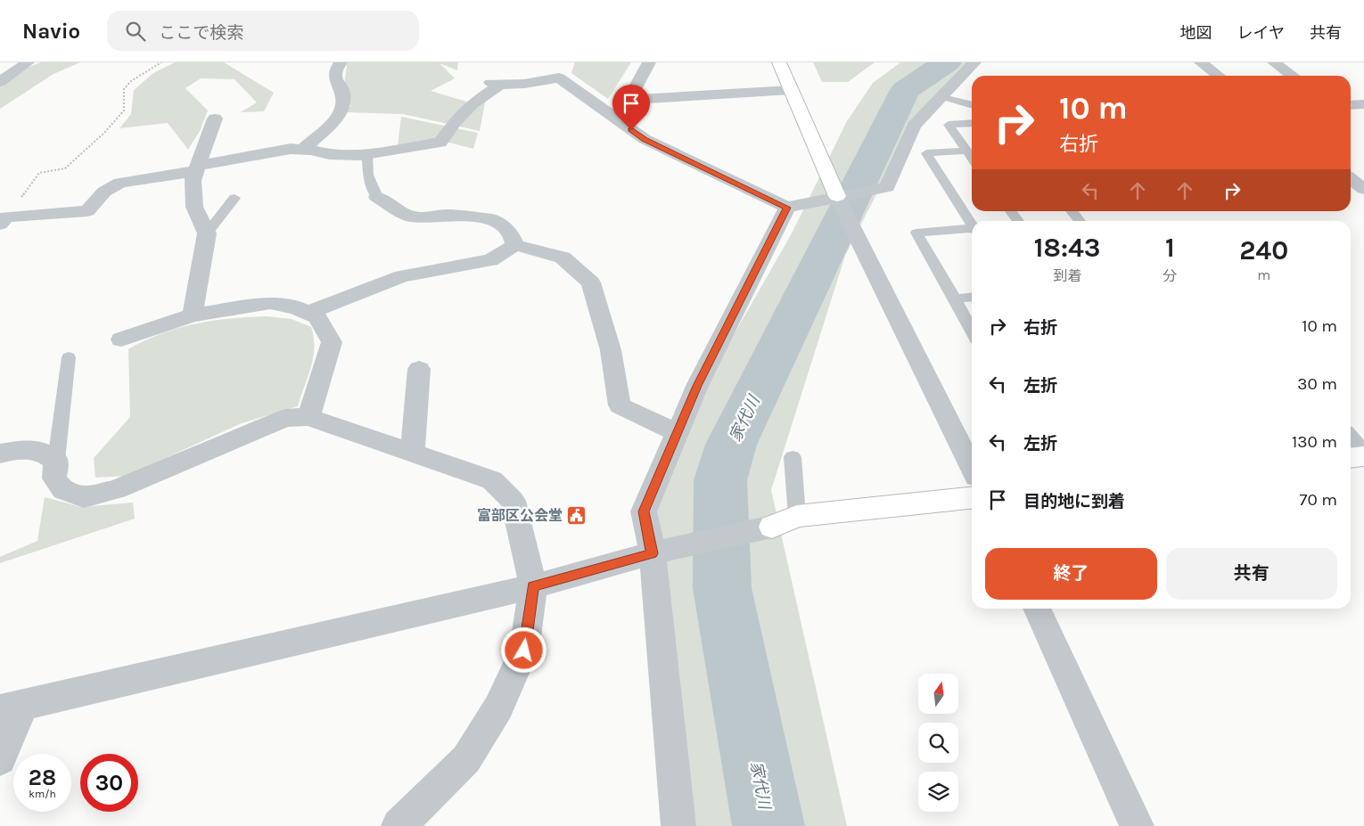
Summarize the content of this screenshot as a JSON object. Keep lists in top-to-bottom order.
{
  "water": ["家代川"],
  "places": {
    "public building": ["富部区公会堂"]
  },
  "north": "top",
  "page": {
    "header": "Navio",
    "search": "ここで検索",
    "nav": ["地図", "レイヤ", "共有"],
    "turn": ["10 m", "右折"],
    "eta": [
      "18:43",
      "到着",
      "1",
      "分",
      "240",
      "m"
    ],
    "list": [
      {
        "name": "右折",
        "value": "10 m"
      },
      {
        "name": "左折",
        "value": "30 m"
      },
      {
        "name": "左折",
        "value": "130 m"
      },
      {
        "name": "目的地に到着",
        "value": "70 m"
      }
    ],
    "buttons": ["終了", "共有"],
    "speed": "28 km/h",
    "limit": "30"
  }
}
